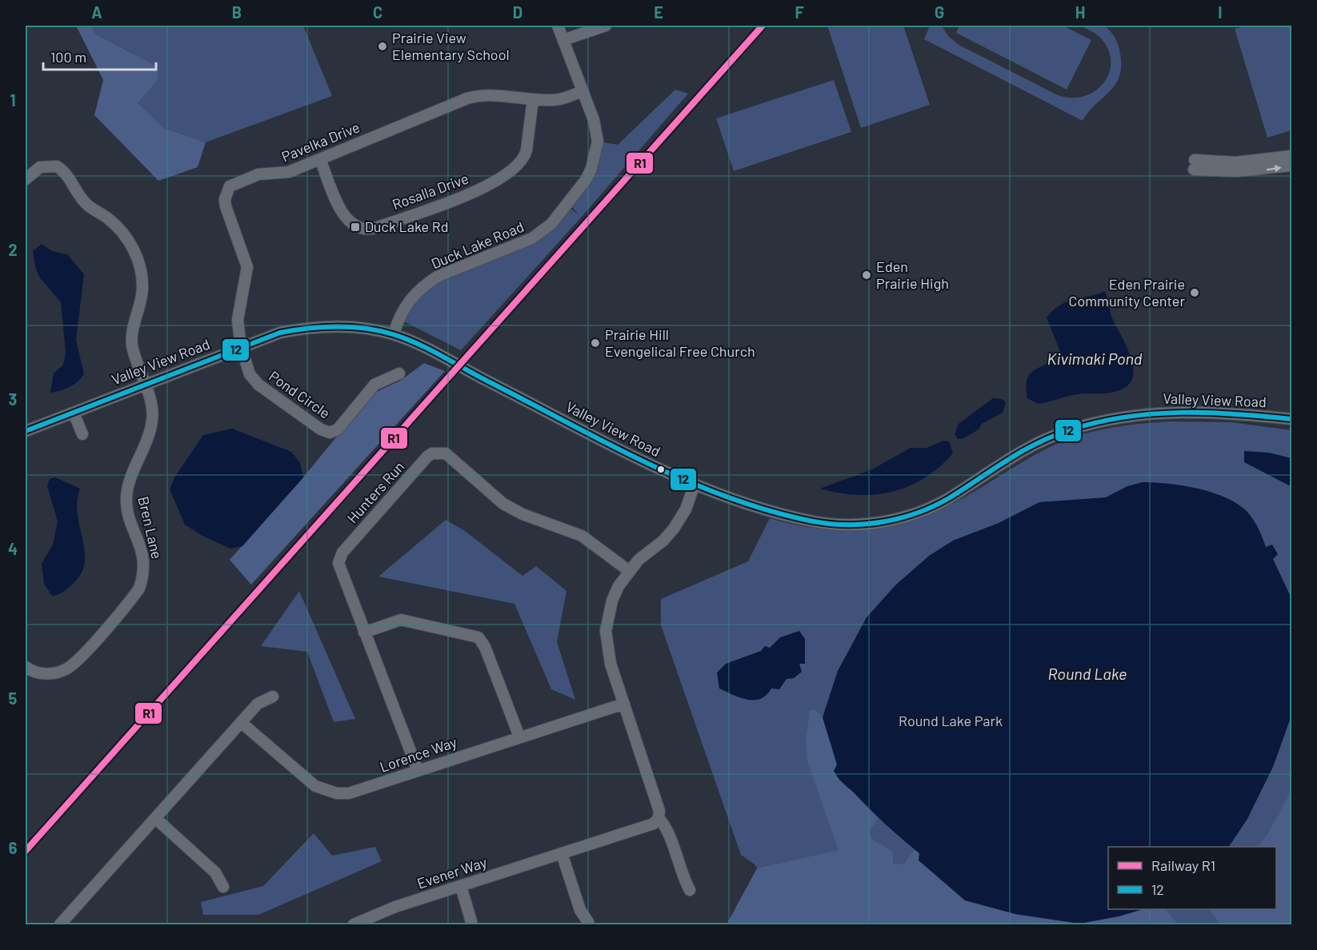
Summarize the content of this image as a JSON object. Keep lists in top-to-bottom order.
{
  "streets": {
    "street": [
      "Pavelka Drive",
      "Rosalla Drive",
      "Duck Lake Road",
      "Valley View Road",
      "Pond Circle",
      "Hunters Run",
      "Bren Lane",
      "Lorence Way",
      "Evener Way"
    ]
  },
  "crossings": [
    ["Pavelka Drive", "Rosalla Drive"],
    ["Pavelka Drive", "Duck Lake Road"],
    ["Pavelka Drive", "Valley View Road"],
    ["Pavelka Drive", "Pond Circle"],
    ["Duck Lake Road", "Valley View Road"],
    ["Valley View Road", "Pond Circle"],
    ["Valley View Road", "Bren Lane"],
    ["Hunters Run", "Lorence Way"]
  ],
  "water": ["Kivimaki Pond", "Round Lake"],
  "parks": ["Round Lake Park"],
  "places": {
    "other": [
      "Prairie View Elementary School",
      "Eden Prairie High",
      "Eden Prairie Community Center",
      "Prairie Hill Evengelical Free Church"
    ],
    "transit": ["Duck Lake Rd"]
  },
  "lines": ["rail line R1", "transit line 12"],
  "legend": ["Railway R1", "12"],
  "scale_bar": "100 m",
  "grid": {
    "columns": [
      "A",
      "B",
      "C",
      "D",
      "E",
      "F",
      "G",
      "H",
      "I"
    ],
    "rows": [
      "1",
      "2",
      "3",
      "4",
      "5",
      "6"
    ]
  }
}
